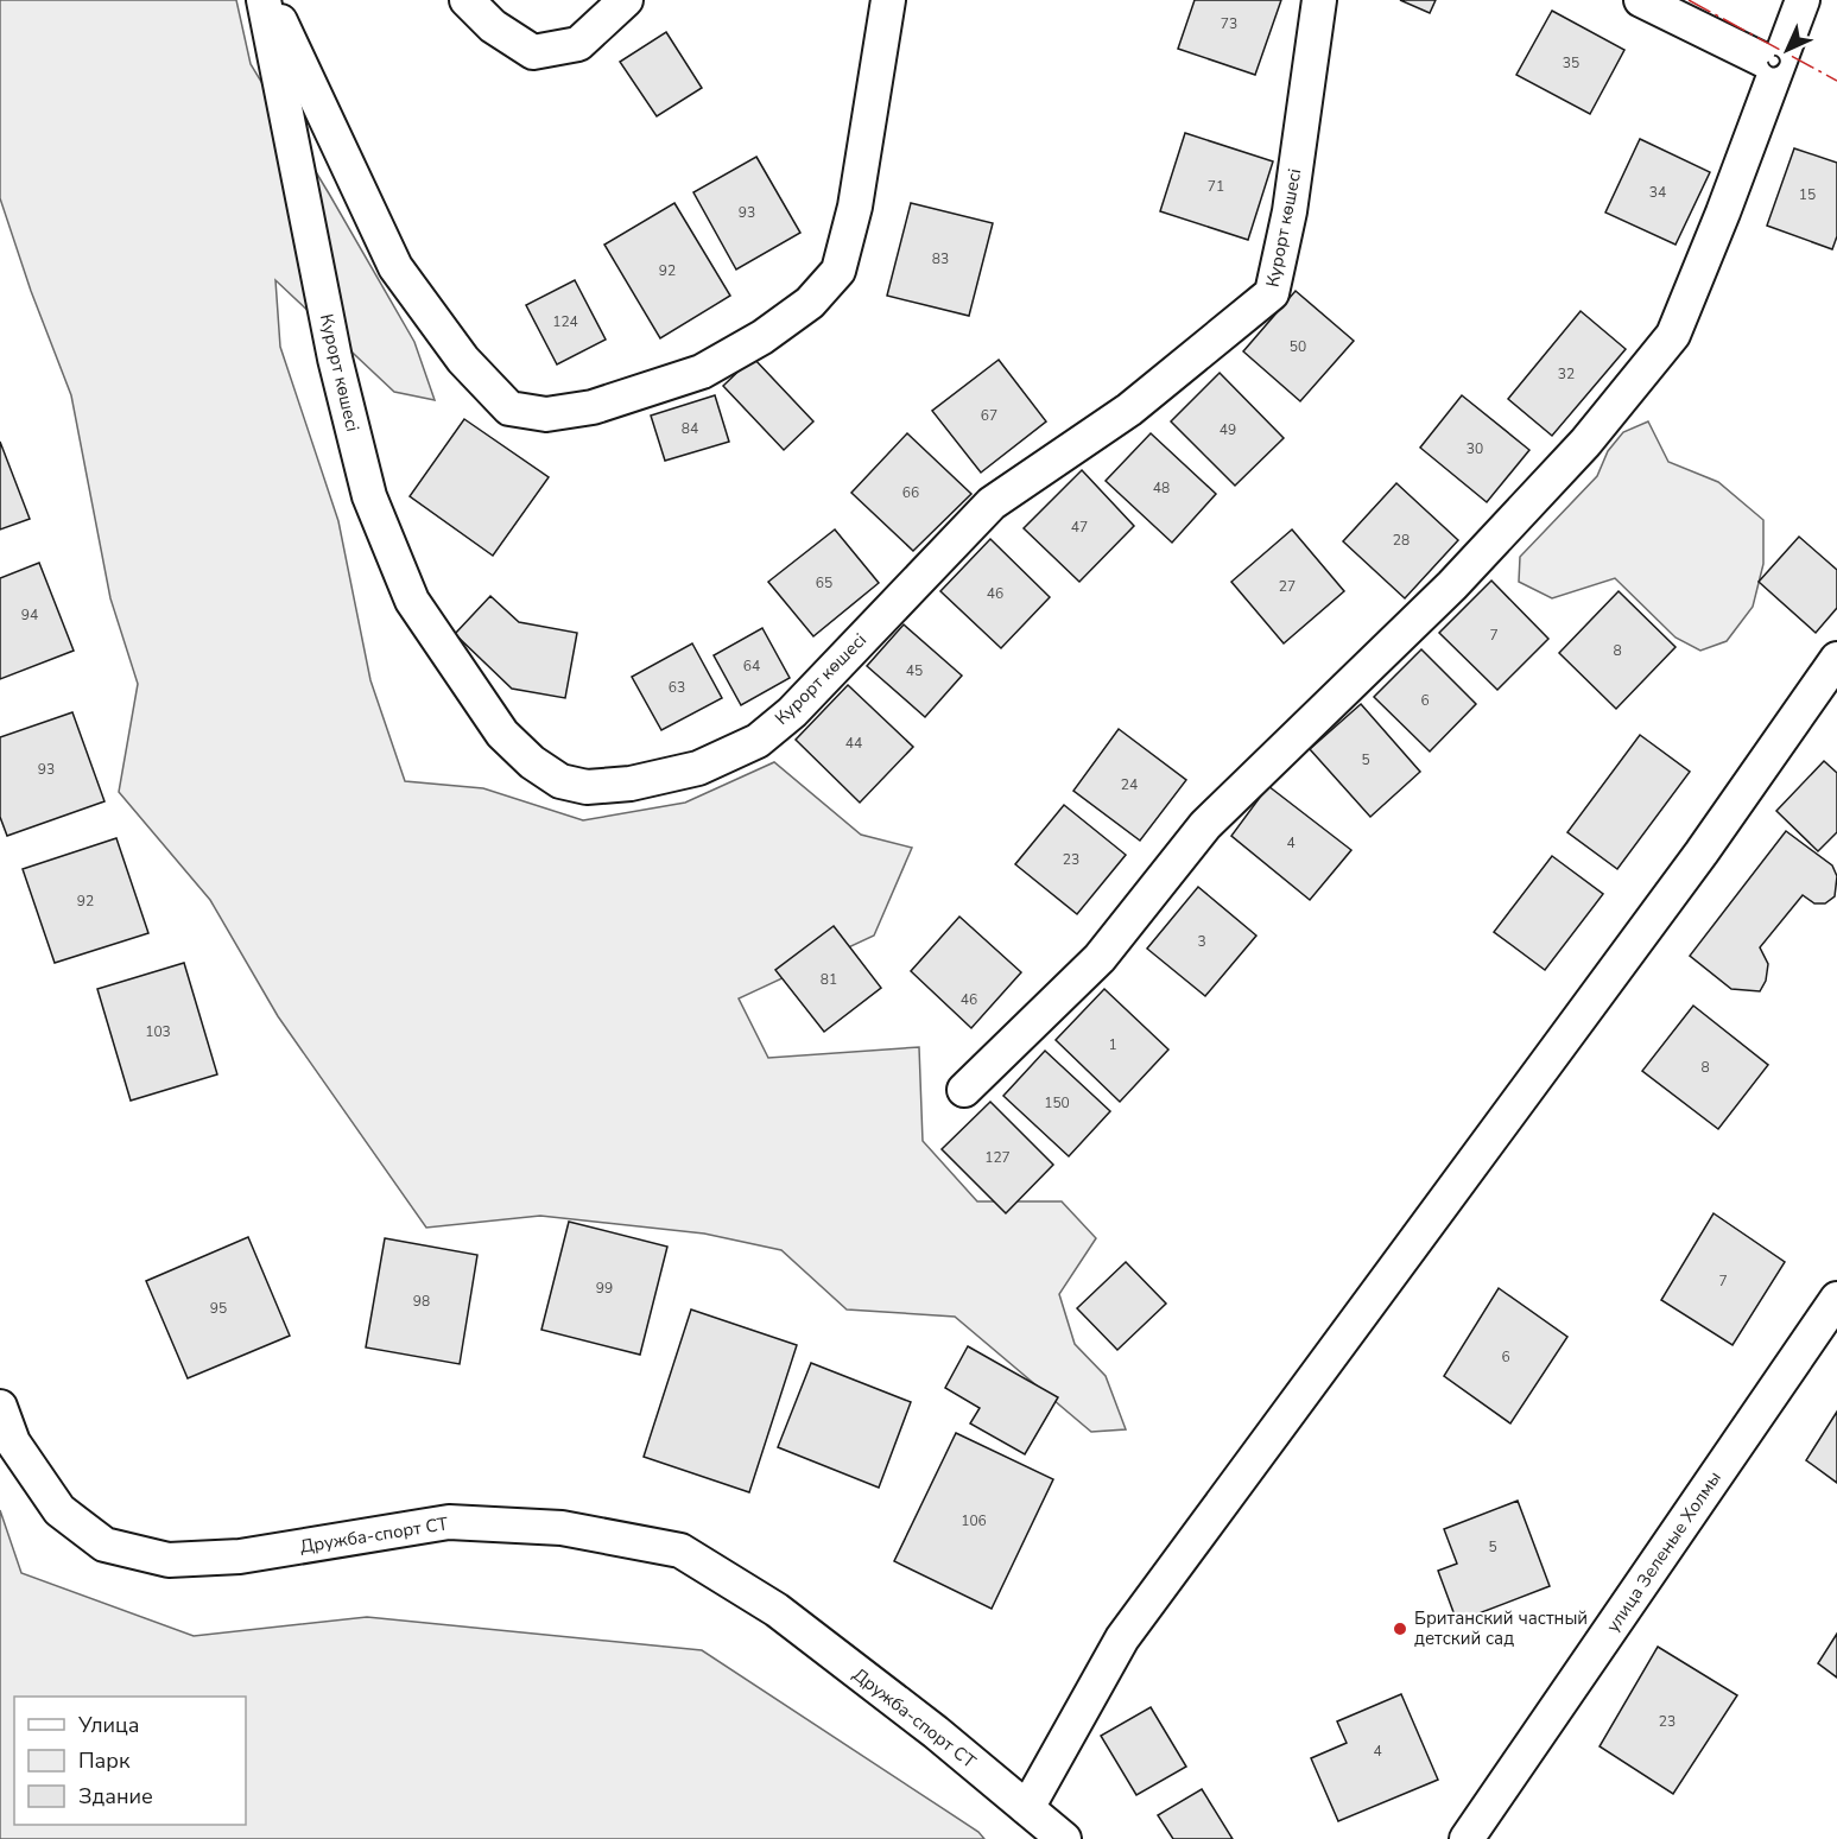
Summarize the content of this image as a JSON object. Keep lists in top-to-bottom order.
{
  "streets": {
    "street": ["Курорт көшесі", "Дружба-спорт СТ", "улица Зеленые Холмы"]
  },
  "places": ["Британский частный детский сад"],
  "house_numbers": [
    "73",
    "35",
    "71",
    "34",
    "15",
    "93",
    "83",
    "92",
    "124",
    "50",
    "32",
    "67",
    "84",
    "49",
    "30",
    "48",
    "66",
    "47",
    "28",
    "65",
    "27",
    "46",
    "94",
    "7",
    "8",
    "64",
    "45",
    "63",
    "6",
    "44",
    "5",
    "93",
    "24",
    "4",
    "23",
    "92",
    "3",
    "81",
    "46",
    "103",
    "1",
    "8",
    "150",
    "127",
    "7",
    "99",
    "98",
    "95",
    "6",
    "106",
    "5",
    "23",
    "4"
  ],
  "legend": ["Улица", "Парк", "Здание"],
  "north": "bottom left"
}
